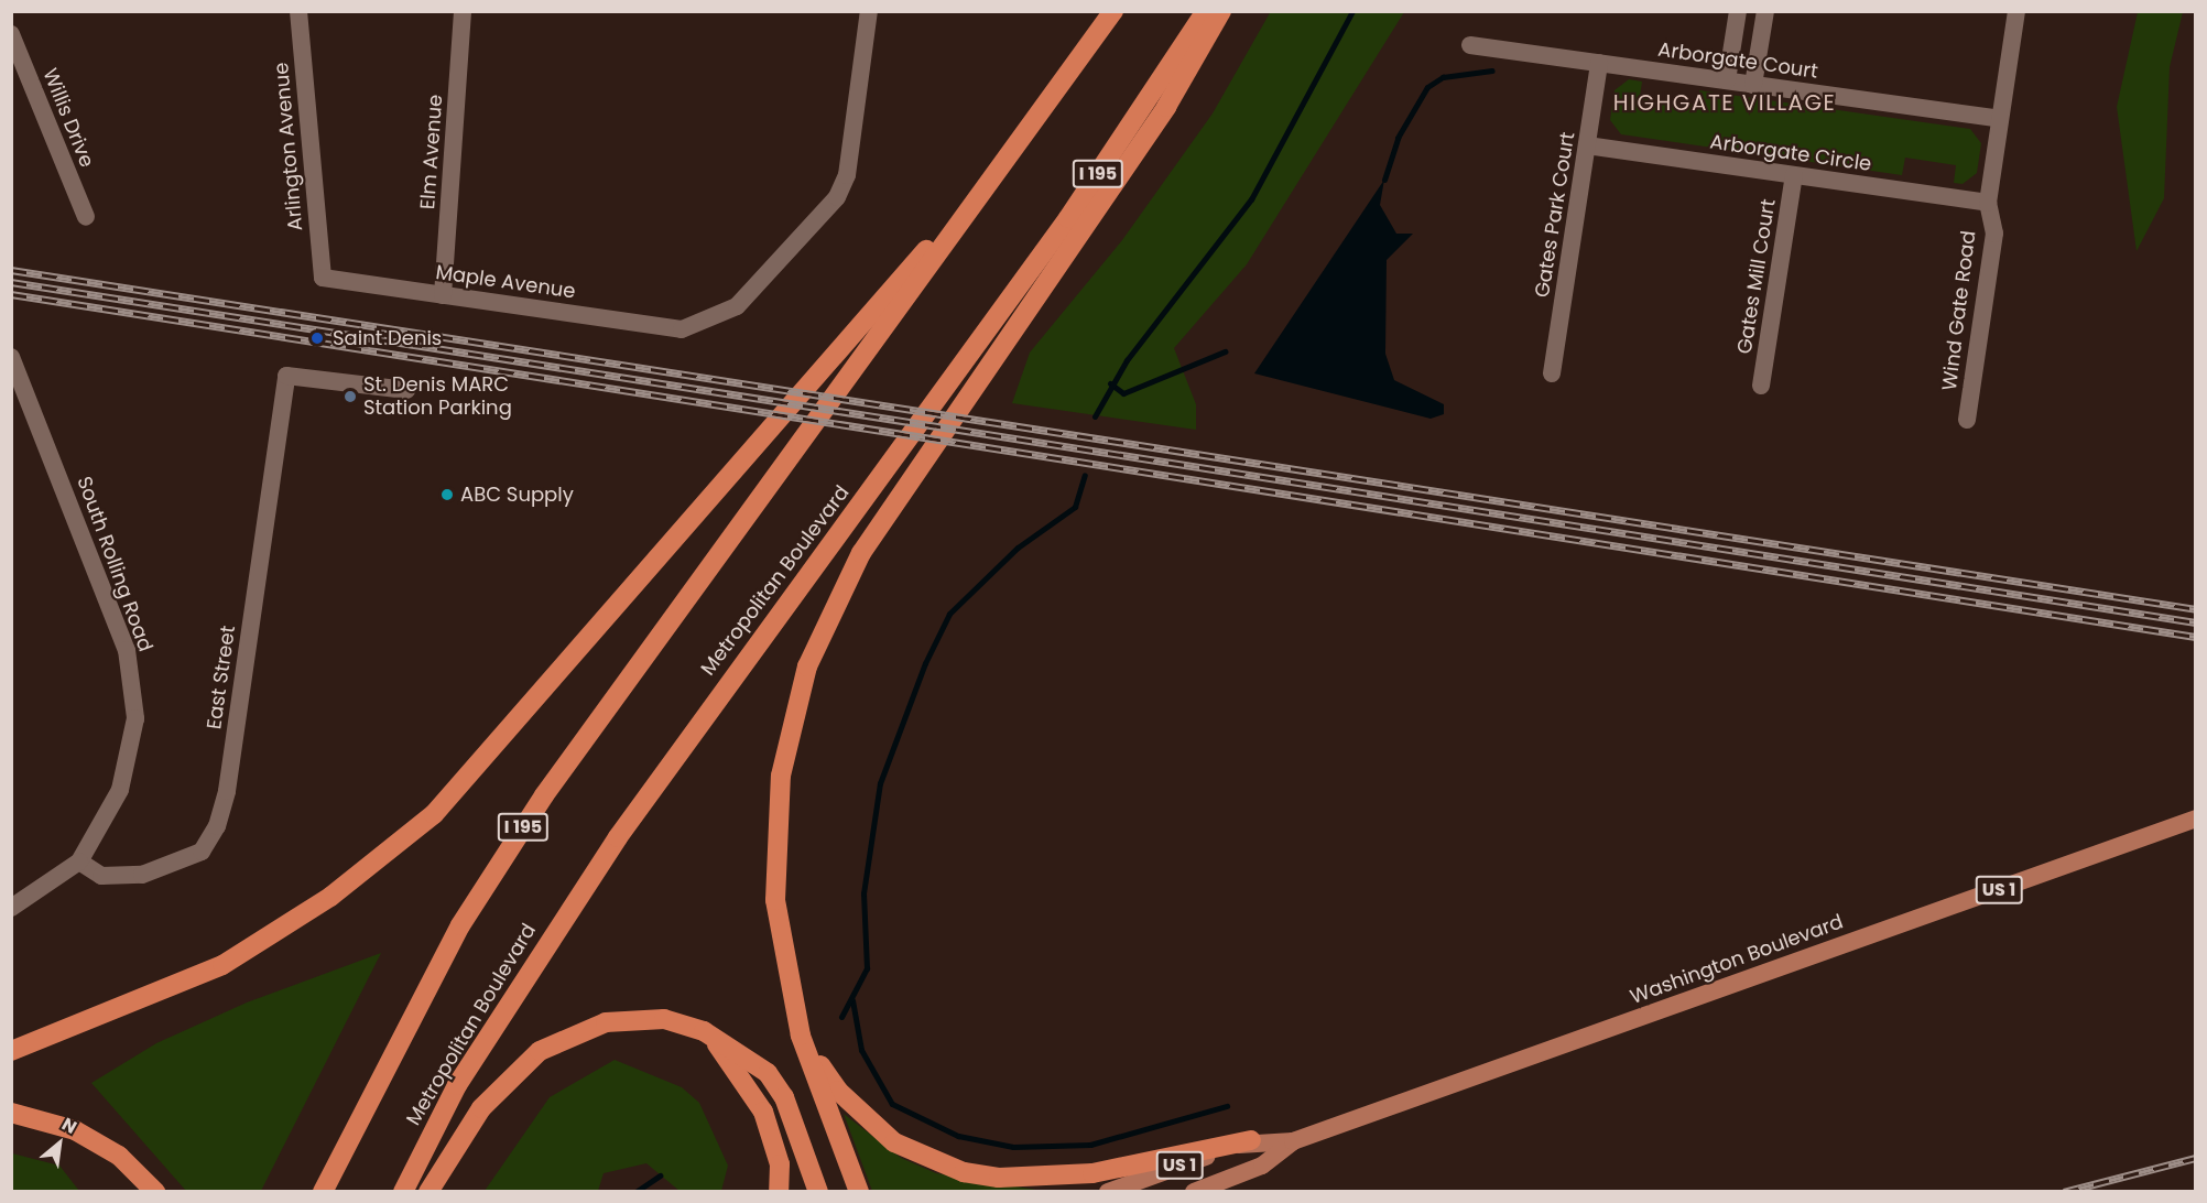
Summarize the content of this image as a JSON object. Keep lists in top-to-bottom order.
{
  "streets": {
    "highway": ["I 195", "Metropolitan Boulevard"],
    "main road": ["US 1", "Washington Boulevard"],
    "street": [
      "Arborgate Court",
      "Willis Drive",
      "Arlington Avenue",
      "Elm Avenue",
      "Arborgate Circle",
      "Gates Park Court",
      "Gates Mill Court",
      "Maple Avenue",
      "Wind Gate Road",
      "South Rolling Road",
      "East Street"
    ]
  },
  "crossings": [
    ["Arborgate Court", "Gates Park Court"],
    ["Arborgate Court", "Wind Gate Road"],
    ["Arlington Avenue", "Maple Avenue"],
    ["Elm Avenue", "Maple Avenue"],
    ["Arborgate Circle", "Gates Park Court"],
    ["Arborgate Circle", "Gates Mill Court"],
    ["Arborgate Circle", "Wind Gate Road"],
    ["South Rolling Road", "East Street"]
  ],
  "districts": ["HIGHGATE VILLAGE"],
  "places": ["Saint Denis", "St. Denis MARC Station Parking", "ABC Supply"],
  "north": "top right"
}
